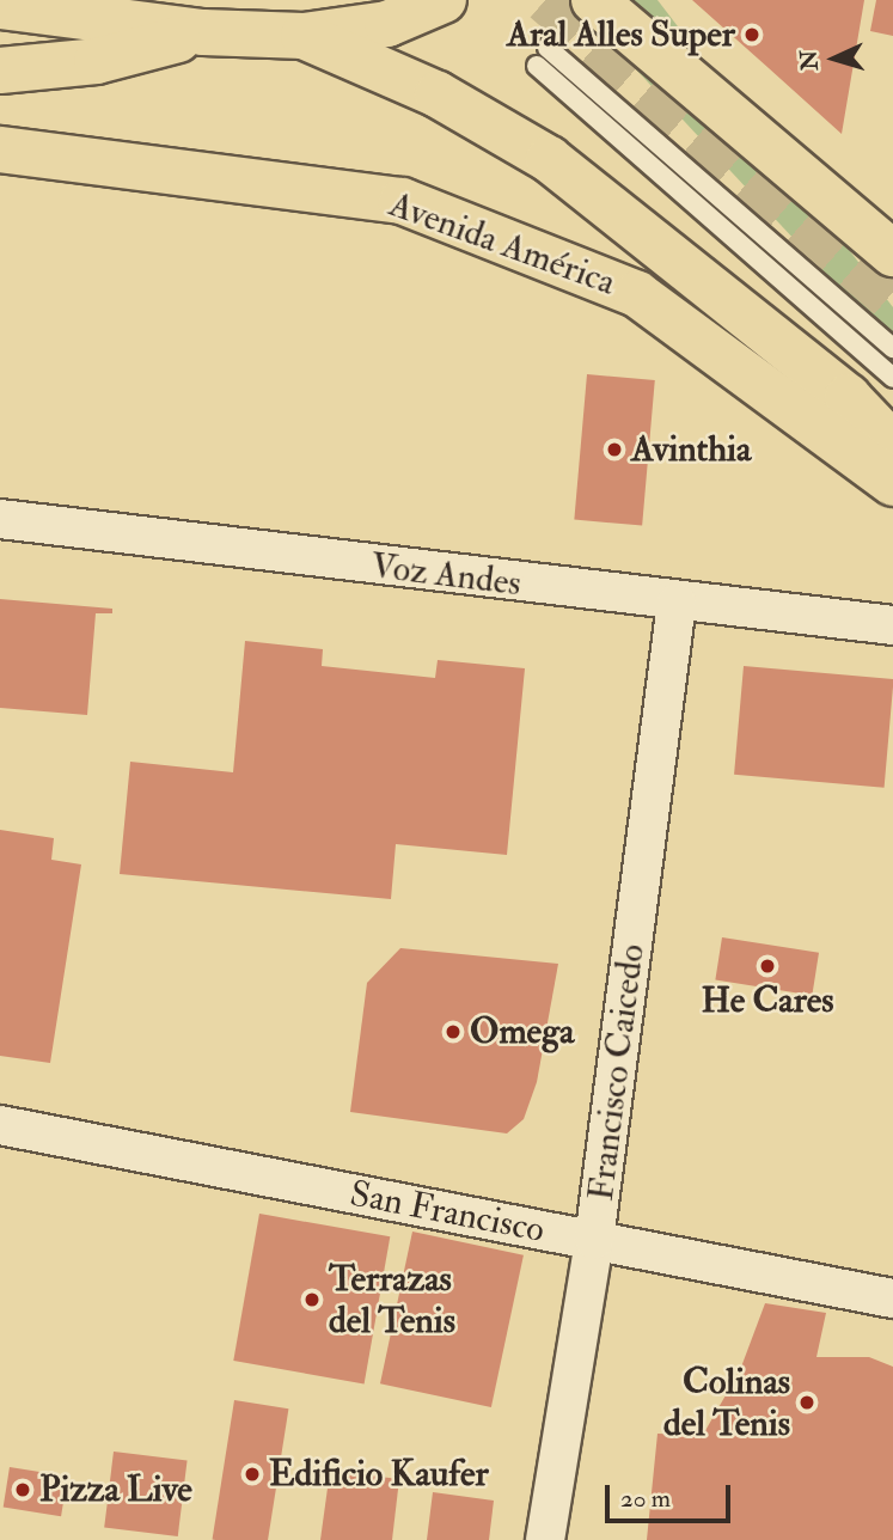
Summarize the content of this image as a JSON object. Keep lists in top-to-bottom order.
{
  "streets": {
    "main road": ["Avenida América"],
    "street": ["Voz Andes", "Francisco Caicedo", "San Francisco"]
  },
  "crossings": [
    ["Voz Andes", "Francisco Caicedo"],
    ["Francisco Caicedo", "San Francisco"]
  ],
  "places": [
    "Aral Alles Super",
    "Avinthia",
    "He Cares",
    "Omega",
    "Terrazas del Tenis",
    "Colinas del Tenis",
    "Edificio Kaufer",
    "Pizza Live"
  ],
  "scale_bar": "20 m",
  "north": "left"
}
